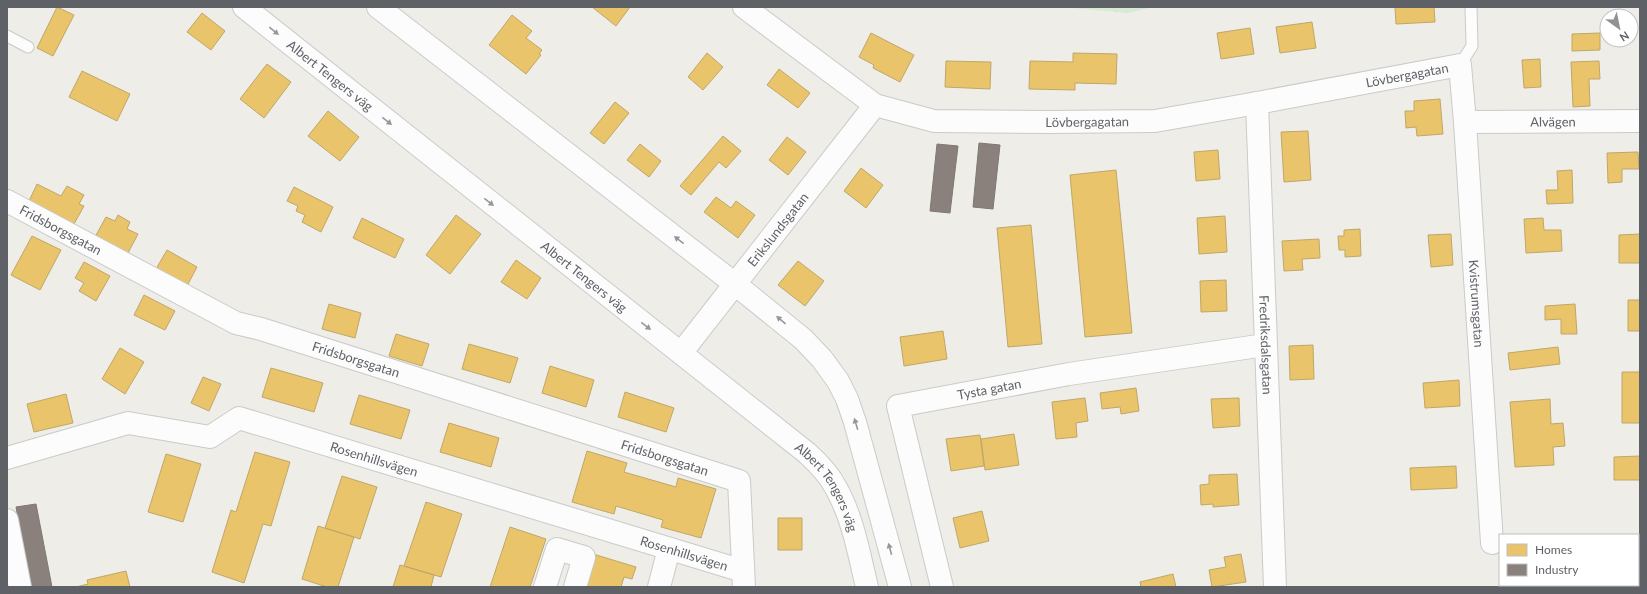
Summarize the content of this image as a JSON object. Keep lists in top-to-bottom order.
{
  "streets": {
    "street": [
      "Lövbergagatan",
      "Albert Tengers väg",
      "Alvägen",
      "Fridsborgsgatan",
      "Erikslundsgatan",
      "Kvistrumsgatan",
      "Fredriksdalsgatan",
      "Tysta gatan",
      "Rosenhillsvägen"
    ]
  },
  "crossings": [
    ["Lövbergagatan", "Erikslundsgatan"],
    ["Lövbergagatan", "Kvistrumsgatan"],
    ["Lövbergagatan", "Fredriksdalsgatan"],
    ["Albert Tengers väg", "Erikslundsgatan"],
    ["Alvägen", "Kvistrumsgatan"],
    ["Fridsborgsgatan", "Rosenhillsvägen"],
    ["Fredriksdalsgatan", "Tysta gatan"]
  ],
  "legend": ["Homes", "Industry"],
  "north": "bottom right"
}
